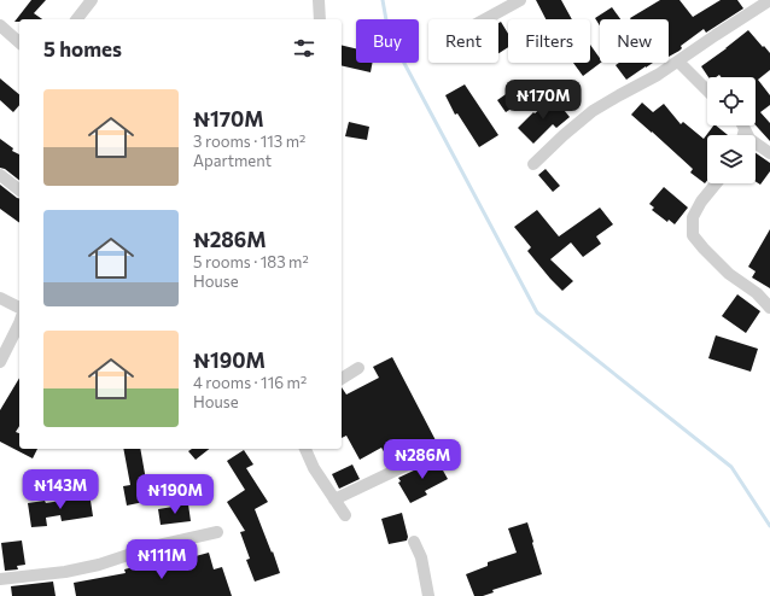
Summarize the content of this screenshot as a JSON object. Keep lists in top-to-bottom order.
{
  "page": {
    "chip": [
      "Buy",
      "Rent",
      "Filters",
      "New"
    ],
    "heading": "5 homes",
    "list": [
      {
        "name": "₦170M",
        "note": "3 rooms · 113 m² · Apartment"
      },
      {
        "name": "₦286M",
        "note": "5 rooms · 183 m² · House"
      },
      {
        "name": "₦190M",
        "note": "4 rooms · 116 m² · House"
      }
    ],
    "price": [
      "₦170M",
      "₦286M",
      "₦143M",
      "₦190M",
      "₦111M"
    ]
  }
}
